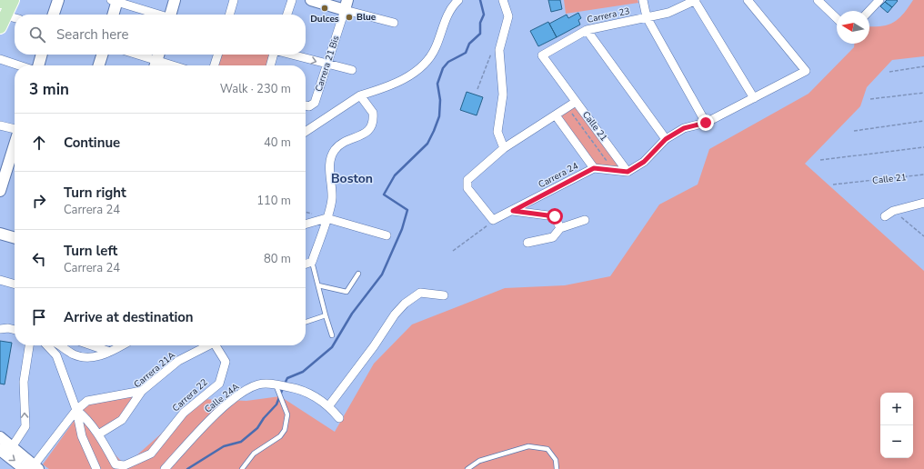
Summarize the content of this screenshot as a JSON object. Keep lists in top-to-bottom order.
{
  "streets": {
    "street": [
      "Carrera 23",
      "Carrera 21 Bis",
      "Calle 21",
      "Carrera 24",
      "Carrera 21A",
      "Carrera 22",
      "Calle 24A"
    ]
  },
  "crossings": [
    ["Carrera 23", "Calle 21"],
    ["Carrera 21A", "Carrera 22"]
  ],
  "districts": ["Boston"],
  "places": ["Dulces", "Blue"],
  "north": "left",
  "page": {
    "search": "Search here",
    "heading": ["3 min", "Walk · 230 m"],
    "list": [
      ["Continue", "40 m"],
      ["Turn right", "Carrera 24", "110 m"],
      ["Turn left", "Carrera 24", "80 m"],
      "Arrive at destination"
    ],
    "map_buttons": ["+", "−"]
  }
}
